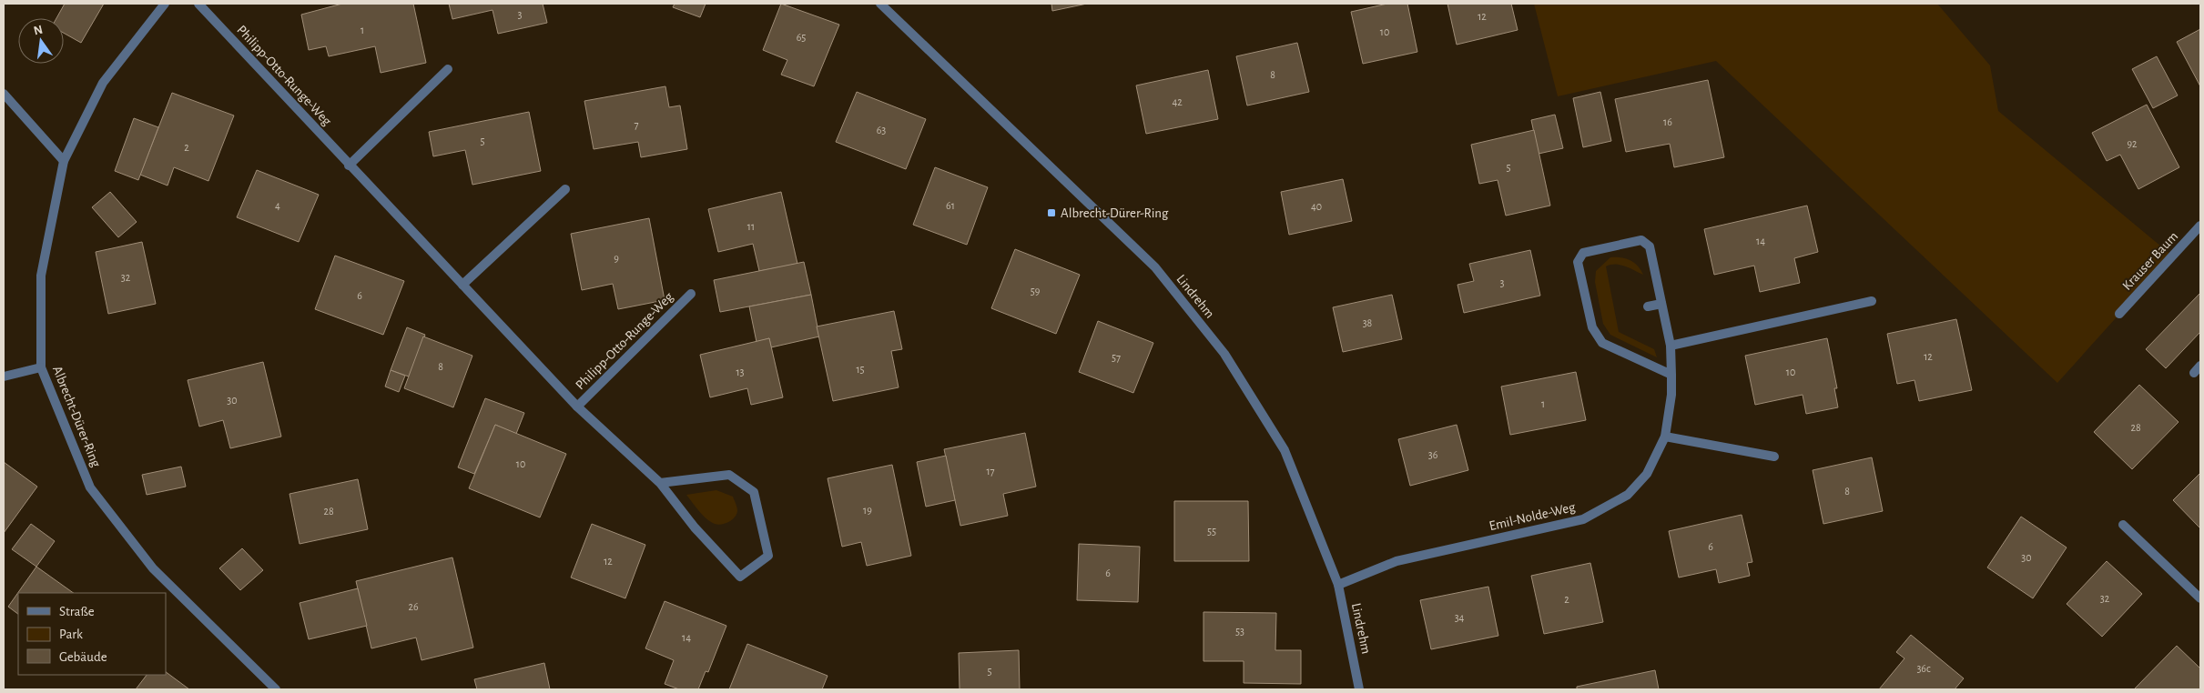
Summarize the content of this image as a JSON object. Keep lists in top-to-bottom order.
{
  "streets": {
    "street": [
      "Philipp-Otto-Runge-Weg",
      "Krauser Baum",
      "Lindrehm",
      "Albrecht-Dürer-Ring",
      "Emil-Nolde-Weg"
    ]
  },
  "crossings": [
    ["Lindrehm", "Emil-Nolde-Weg"]
  ],
  "places": {
    "transit": ["Albrecht-Dürer-Ring"]
  },
  "house_numbers": [
    "3",
    "12",
    "1",
    "10",
    "65",
    "8",
    "42",
    "16",
    "7",
    "63",
    "5",
    "92",
    "2",
    "5",
    "4",
    "61",
    "40",
    "11",
    "14",
    "9",
    "32",
    "3",
    "59",
    "6",
    "38",
    "12",
    "57",
    "8",
    "15",
    "13",
    "10",
    "30",
    "1",
    "28",
    "36",
    "10",
    "17",
    "8",
    "19",
    "28",
    "55",
    "6",
    "30",
    "12",
    "6",
    "32",
    "2",
    "26",
    "34",
    "53",
    "14",
    "36c",
    "5"
  ],
  "legend": ["Straße", "Park", "Gebäude"],
  "north": "top"
}
